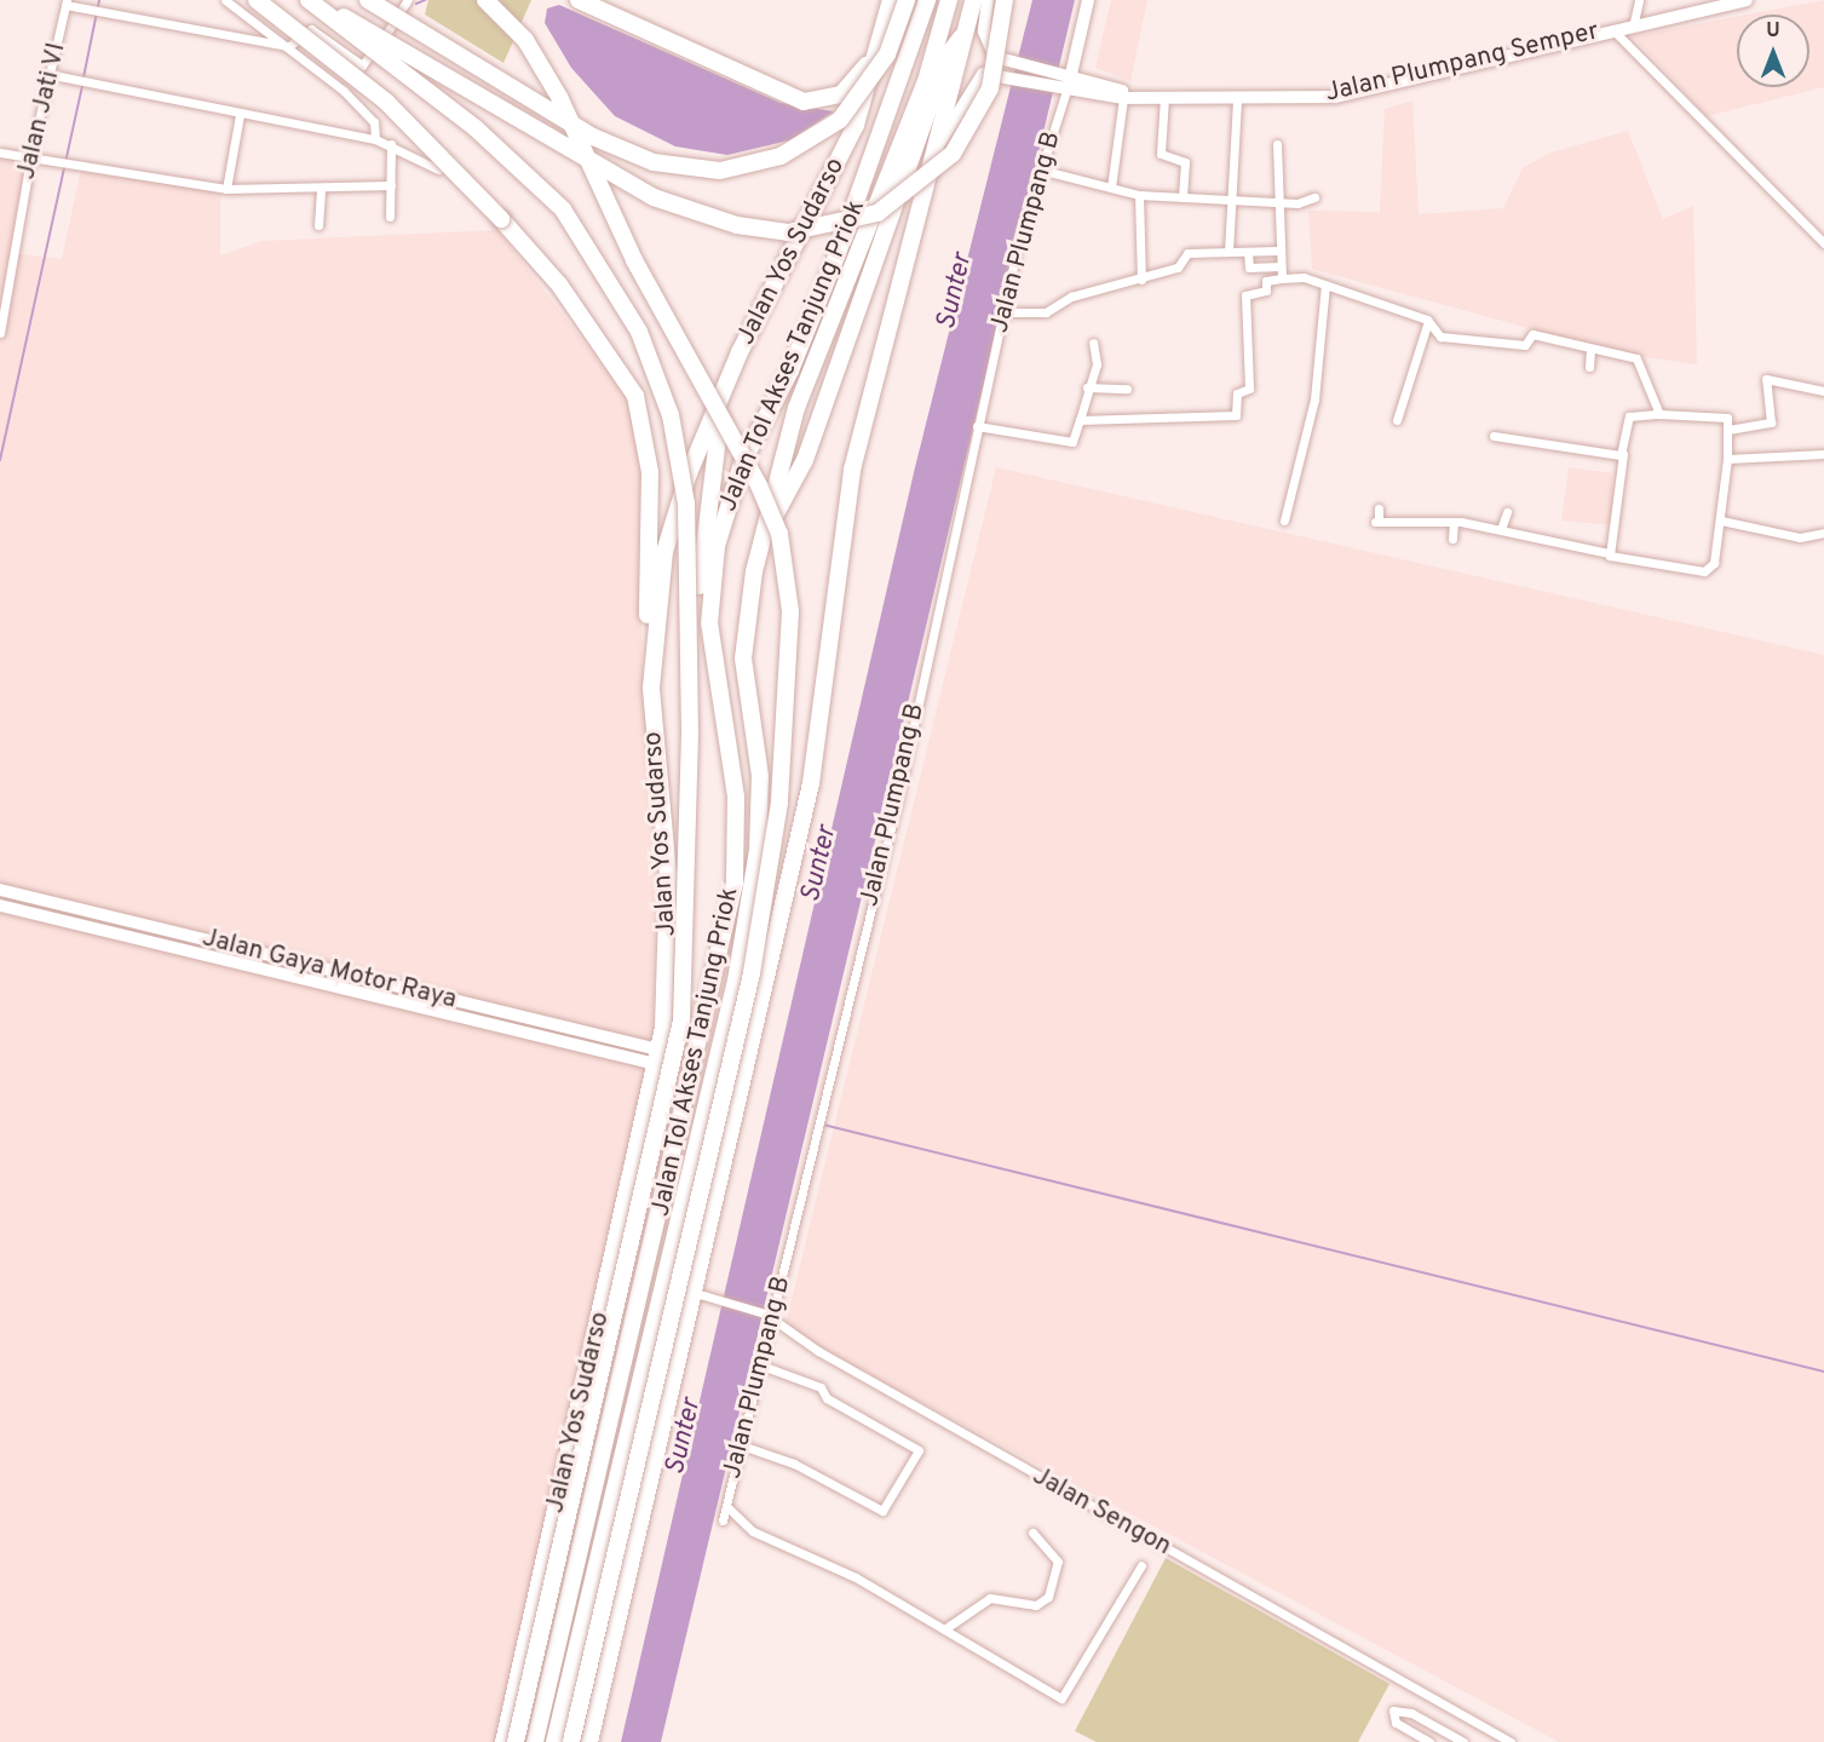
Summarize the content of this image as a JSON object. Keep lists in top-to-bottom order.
{
  "streets": {
    "highway": ["Jalan Yos Sudarso", "Jalan Tol Akses Tanjung Priok"],
    "street": [
      "Jalan Plumpang Semper",
      "Jalan Jati VI",
      "Jalan Plumpang B",
      "Jalan Gaya Motor Raya",
      "Jalan Sengon"
    ]
  },
  "crossings": [
    ["Jalan Plumpang Semper", "Jalan Plumpang B"],
    ["Jalan Plumpang B", "Jalan Sengon"],
    ["Jalan Yos Sudarso", "Jalan Gaya Motor Raya"]
  ],
  "water": ["Sunter"],
  "north": "top"
}
